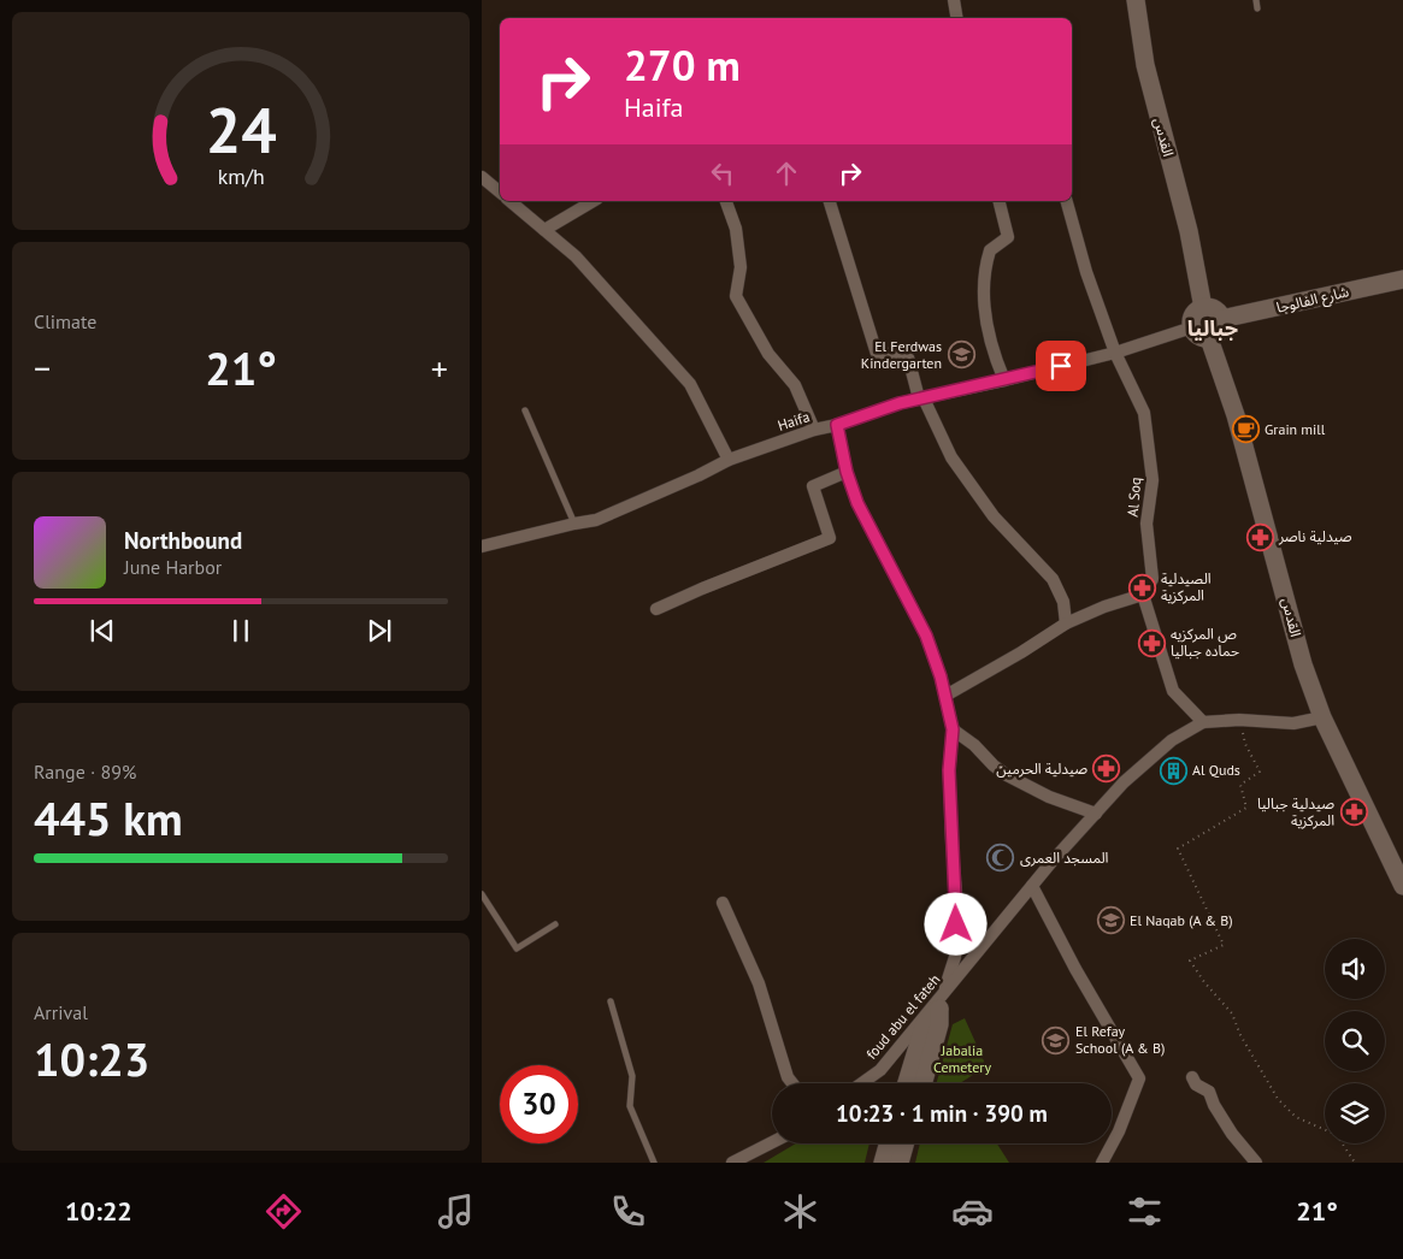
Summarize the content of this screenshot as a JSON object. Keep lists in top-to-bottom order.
{
  "streets": {
    "main road": ["القدس", "شارع الفالوجا"],
    "street": ["Haifa", "Al Soq", "foud abu el fateh"]
  },
  "crossings": [
    ["القدس", "شارع الفالوجا"],
    ["القدس", "Haifa"],
    ["شارع الفالوجا", "Haifa"],
    ["Haifa", "Al Soq"]
  ],
  "districts": ["جباليا"],
  "parks": ["Jabalia Cemetery"],
  "places": {
    "school or university": ["El Ferdwas Kindergarten", "El Naqab (A & B)", "El Refay School (A & B)"],
    "cafe": ["Grain mill"],
    "pharmacy": [
      "صيدلية ناصر",
      "الصيدلية المركزية",
      "ص المركزيه حماده جباليا",
      "صيدلية الحرمين",
      "صيدلية جباليا المركزية"
    ],
    "building": ["Al Quds"],
    "mosque": ["المسجد العمرى"]
  },
  "page": {
    "turn": ["270 m", "Haifa"],
    "tile": [
      "Climate",
      ["Range · 89%", "445 km"],
      ["Arrival", "10:23"]
    ],
    "heat": ["−", "21°", "+"],
    "song": ["Northbound", "June Harbor"],
    "limit": "30",
    "trip": "10:23 · 1 min · 390 m",
    "tabs": ["10:22", "21°"],
    "gauge": ["24", "km/h"]
  }
}
